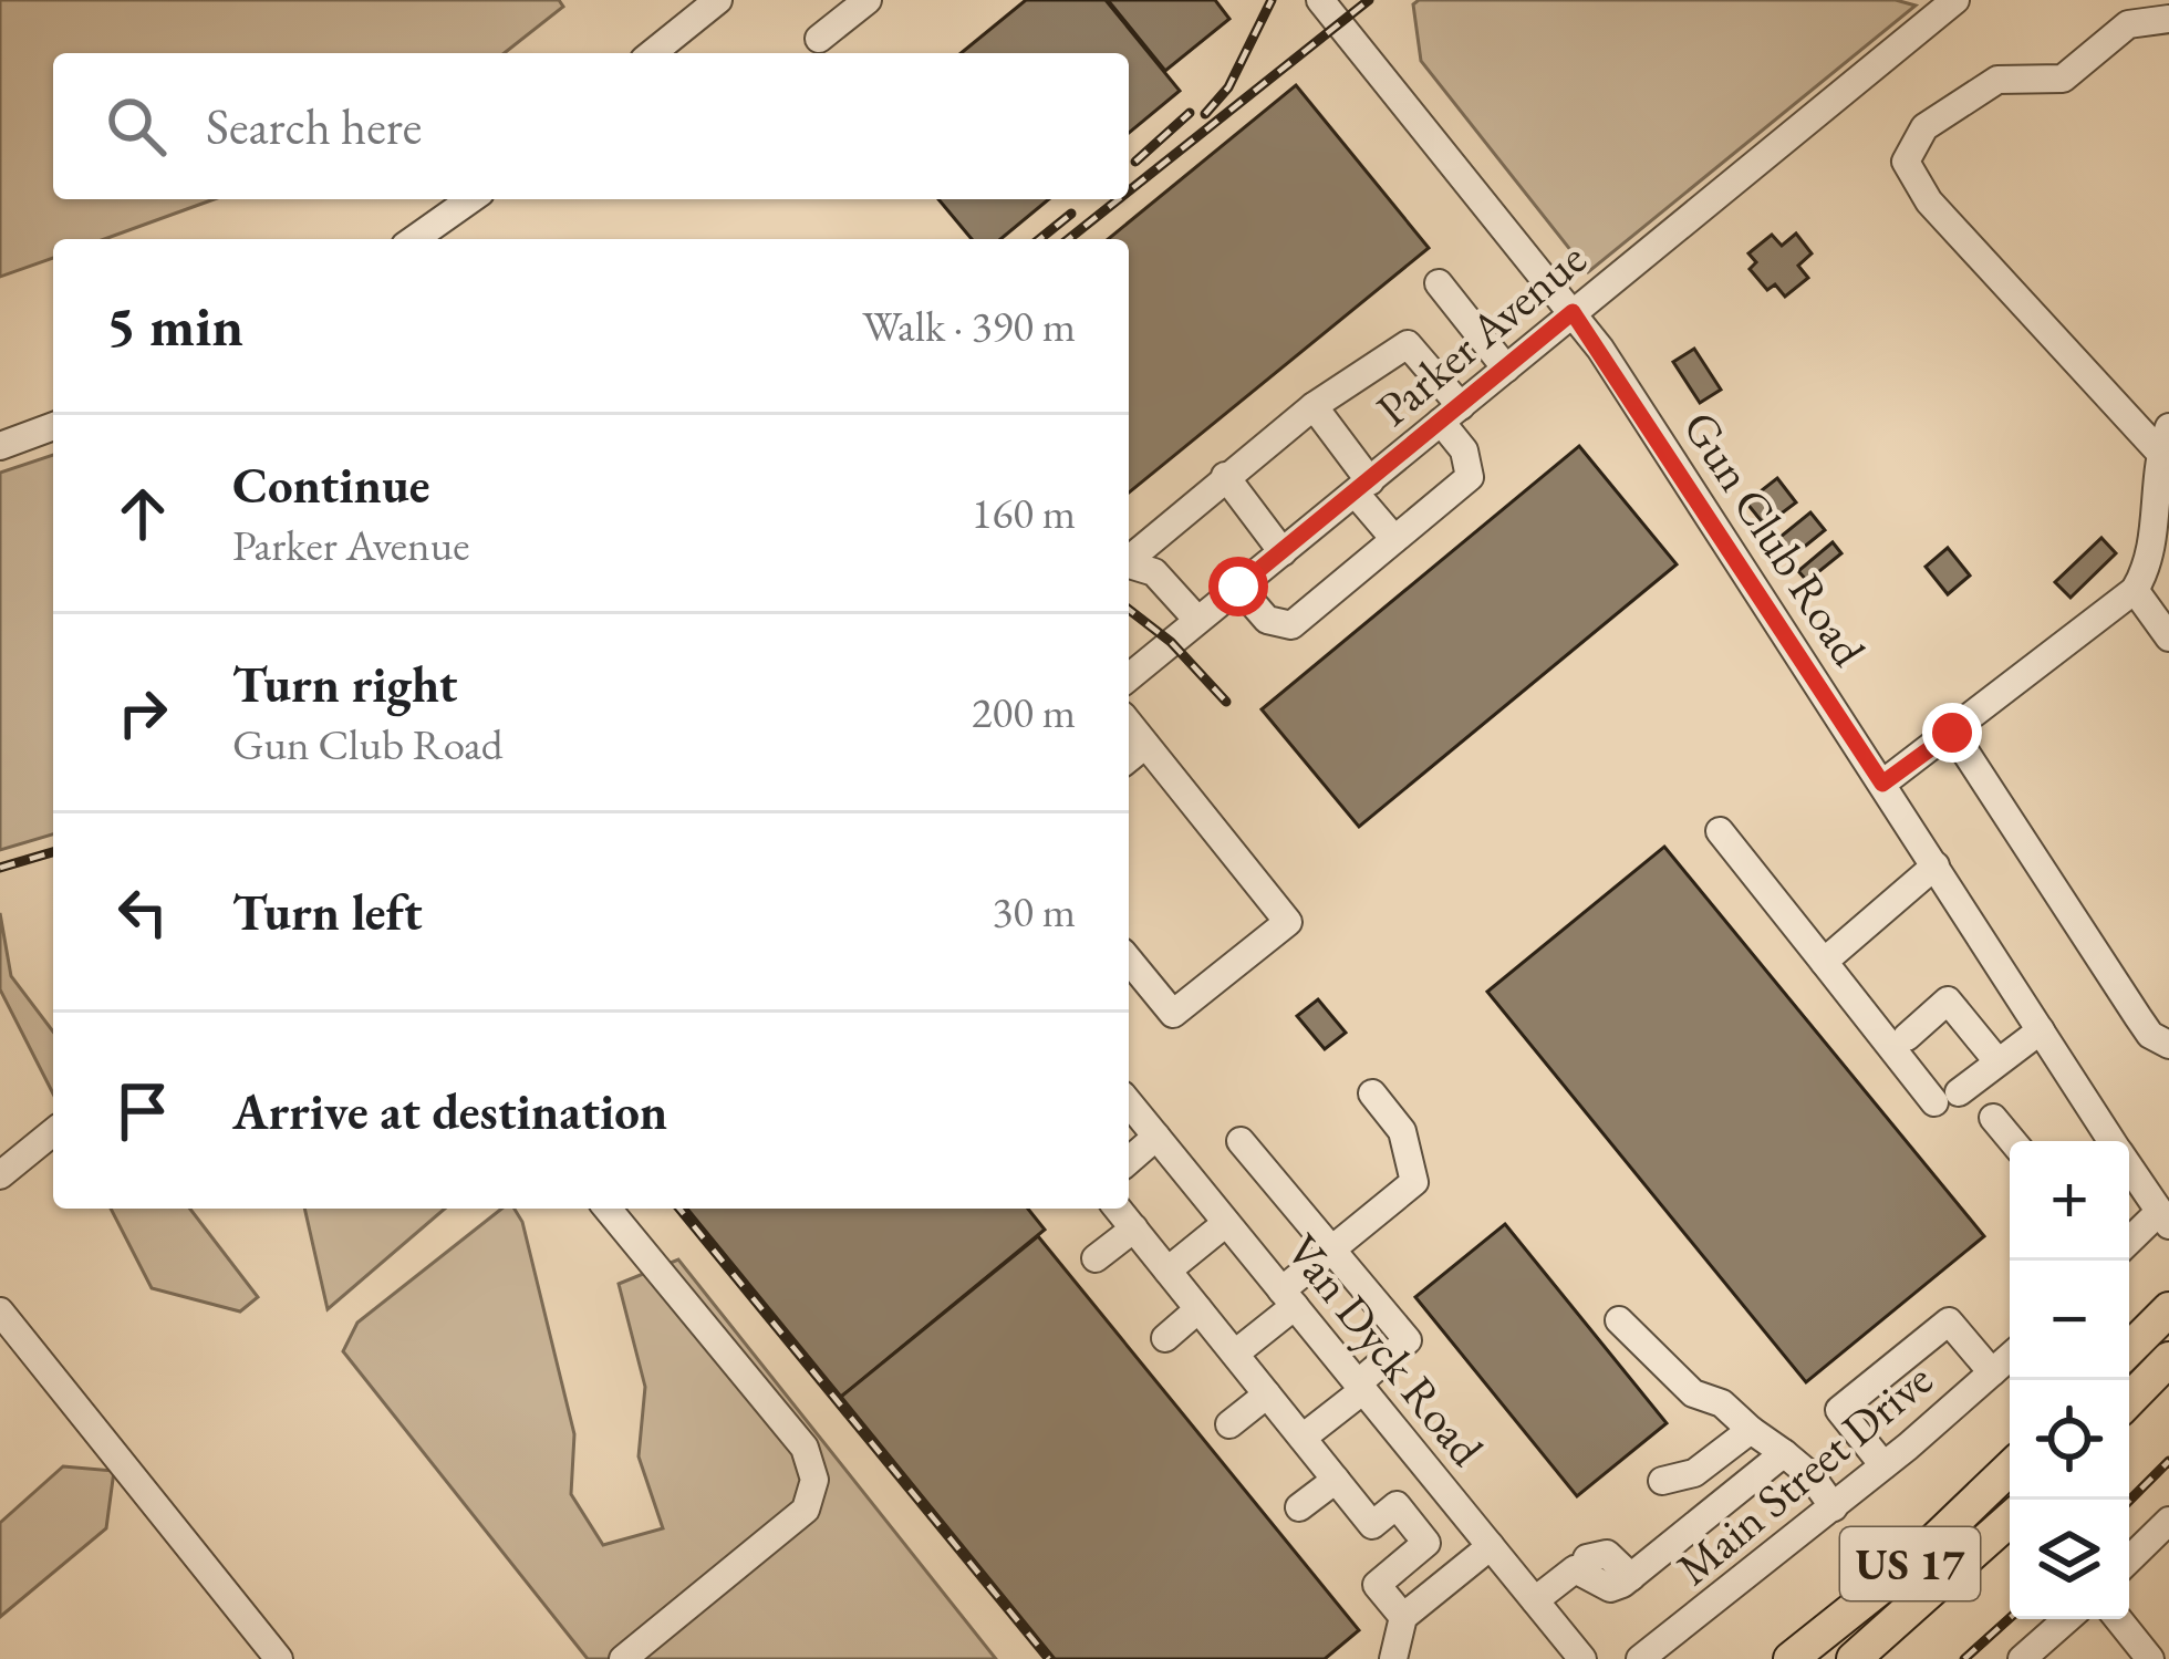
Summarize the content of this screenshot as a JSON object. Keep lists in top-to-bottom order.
{
  "streets": {
    "main road": ["US 17"],
    "street": [
      "Parker Avenue",
      "Gun Club Road",
      "Van Dyck Road",
      "Main Street Drive"
    ]
  },
  "crossings": [
    ["Parker Avenue", "Gun Club Road"]
  ],
  "page": {
    "search": "Search here",
    "heading": ["5 min", "Walk · 390 m"],
    "list": [
      ["Continue", "Parker Avenue", "160 m"],
      ["Turn right", "Gun Club Road", "200 m"],
      ["Turn left", "30 m"],
      "Arrive at destination"
    ],
    "map_buttons": ["+", "−"]
  }
}
